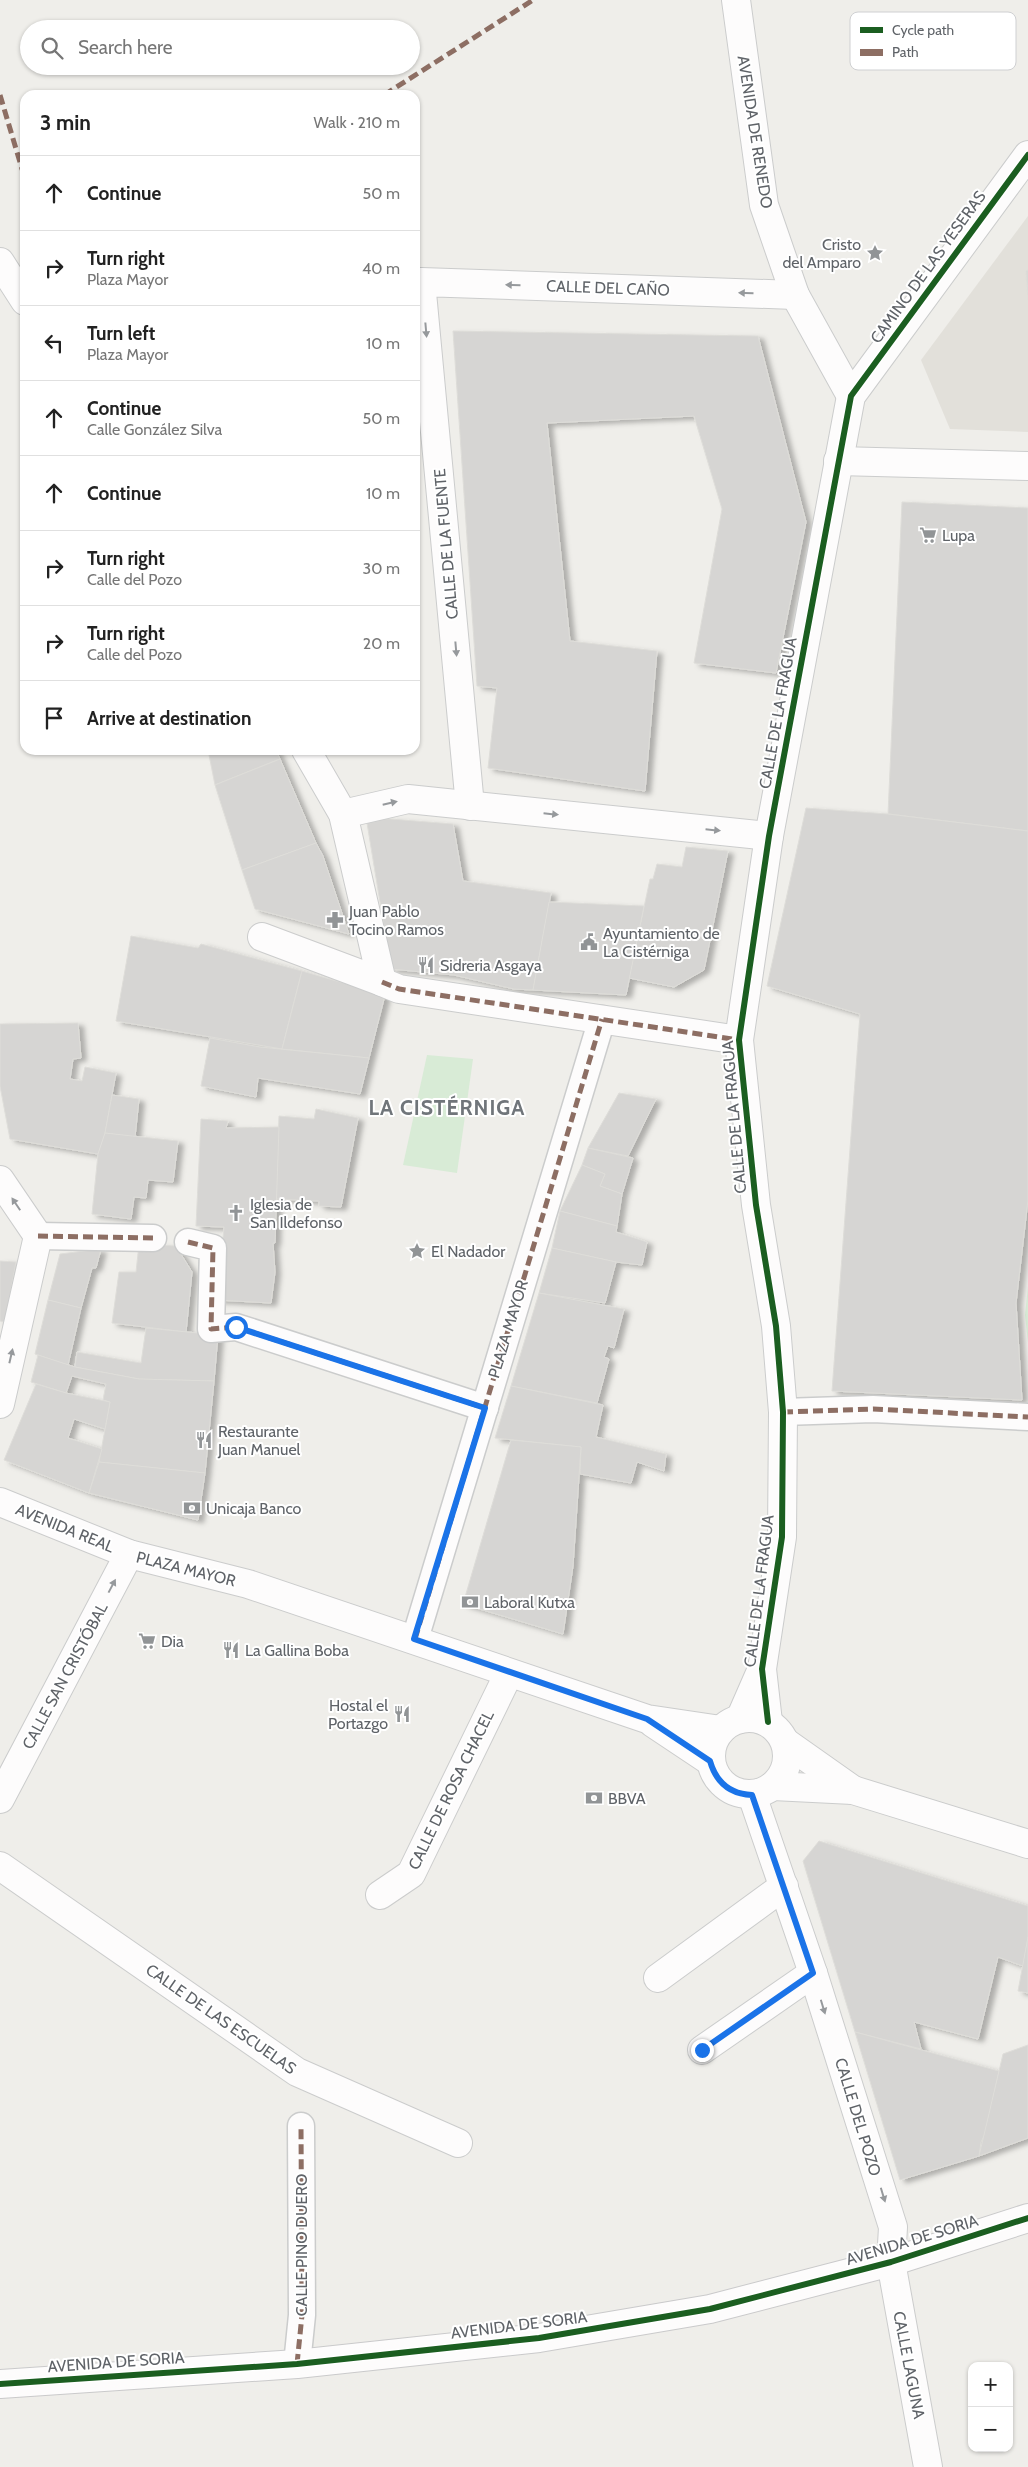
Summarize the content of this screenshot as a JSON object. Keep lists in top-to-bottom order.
{
  "streets": {
    "street": [
      "AVENIDA DE RENEDO",
      "CAMINO DE LAS YESERAS",
      "CALLE DEL CAÑO",
      "CALLE DE LA FUENTE",
      "CALLE DE LA FRAGUA",
      "PLAZA MAYOR",
      "AVENIDA REAL",
      "CALLE SAN CRISTÓBAL",
      "CALLE DE ROSA CHACEL",
      "CALLE DE LAS ESCUELAS",
      "CALLE DEL POZO",
      "AVENIDA DE SORIA",
      "CALLE PINO DUERO",
      "CALLE LAGUNA"
    ]
  },
  "crossings": [
    ["AVENIDA DE RENEDO", "CAMINO DE LAS YESERAS"],
    ["AVENIDA DE RENEDO", "CALLE DEL CAÑO"],
    ["AVENIDA DE RENEDO", "CALLE DE LA FRAGUA"],
    ["CAMINO DE LAS YESERAS", "CALLE DE LA FRAGUA"],
    ["CALLE DEL CAÑO", "CALLE DE LA FUENTE"],
    ["CALLE DE LA FRAGUA", "CALLE DEL POZO"],
    ["PLAZA MAYOR", "AVENIDA REAL"],
    ["PLAZA MAYOR", "CALLE SAN CRISTÓBAL"],
    ["PLAZA MAYOR", "CALLE DE ROSA CHACEL"],
    ["AVENIDA REAL", "CALLE SAN CRISTÓBAL"],
    ["CALLE DEL POZO", "AVENIDA DE SORIA"],
    ["CALLE DEL POZO", "CALLE LAGUNA"],
    ["AVENIDA DE SORIA", "CALLE PINO DUERO"],
    ["AVENIDA DE SORIA", "CALLE LAGUNA"]
  ],
  "one_way": [
    "CALLE DEL CAÑO",
    "CALLE DE LA FUENTE",
    "CALLE SAN CRISTÓBAL",
    "CALLE DEL POZO"
  ],
  "districts": ["LA CISTÉRNIGA"],
  "places": {
    "place": ["Cristo del Amparo", "El Nadador"],
    "supermarket": ["Lupa", "Dia"],
    "pharmacy": ["Juan Pablo Tocino Ramos"],
    "public building": ["Ayuntamiento de La Cistérniga"],
    "restaurant": [
      "Sidreria Asgaya",
      "Restaurante Juan Manuel",
      "La Gallina Boba",
      "Hostal el Portazgo"
    ],
    "church": ["Iglesia de San Ildefonso"],
    "bank": ["Unicaja Banco", "Laboral Kutxa", "BBVA"]
  },
  "legend": ["Cycle path", "Path"],
  "page": {
    "search": "Search here",
    "heading": ["3 min", "Walk · 210 m"],
    "list": [
      ["Continue", "50 m"],
      ["Turn right", "Plaza Mayor", "40 m"],
      ["Turn left", "Plaza Mayor", "10 m"],
      ["Continue", "Calle González Silva", "50 m"],
      ["Continue", "10 m"],
      ["Turn right", "Calle del Pozo", "30 m"],
      ["Turn right", "Calle del Pozo", "20 m"],
      "Arrive at destination"
    ],
    "map_buttons": ["+", "−"]
  }
}
